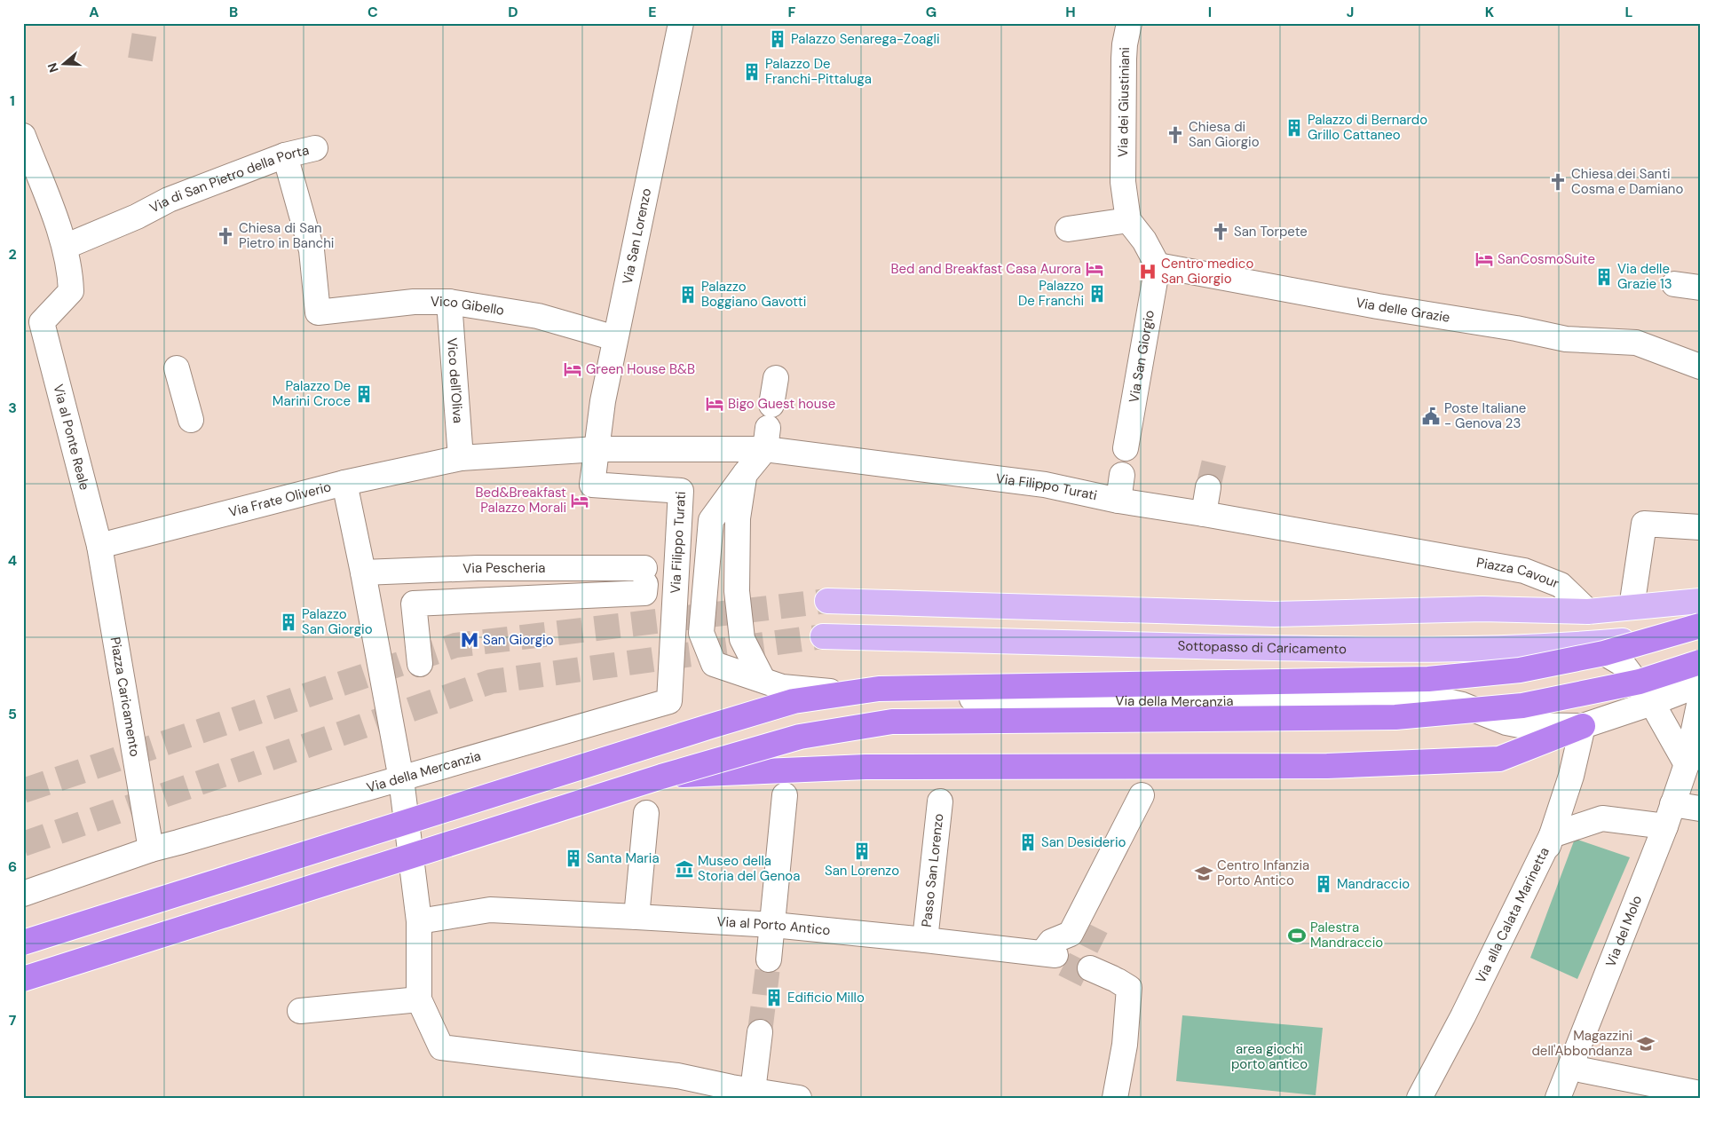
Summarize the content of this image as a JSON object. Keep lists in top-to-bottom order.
{
  "streets": {
    "main road": ["Sottopasso di Caricamento"],
    "street": [
      "Via dei Giustiniani",
      "Via di San Pietro della Porta",
      "Via San Lorenzo",
      "Vico Gibello",
      "Via delle Grazie",
      "Via San Giorgio",
      "Vico dell'Oliva",
      "Via al Ponte Reale",
      "Via Filippo Turati",
      "Via Frate Oliverio",
      "Via Pescheria",
      "Piazza Cavour",
      "Piazza Caricamento",
      "Via della Mercanzia",
      "Passo San Lorenzo",
      "Via alla Calata Marinetta",
      "Via al Porto Antico",
      "Via del Molo"
    ]
  },
  "crossings": [
    ["Via di San Pietro della Porta", "Vico Gibello"],
    ["Via di San Pietro della Porta", "Via al Ponte Reale"],
    ["Via San Lorenzo", "Vico Gibello"],
    ["Via San Lorenzo", "Via Filippo Turati"],
    ["Via San Lorenzo", "Via Frate Oliverio"],
    ["Vico Gibello", "Vico dell'Oliva"],
    ["Via delle Grazie", "Via San Giorgio"],
    ["Vico dell'Oliva", "Via Frate Oliverio"],
    ["Via al Ponte Reale", "Via Frate Oliverio"],
    ["Via al Ponte Reale", "Piazza Caricamento"],
    ["Via Filippo Turati", "Via Frate Oliverio"],
    ["Via Filippo Turati", "Piazza Cavour"],
    ["Via Filippo Turati", "Via della Mercanzia"],
    ["Via Frate Oliverio", "Piazza Caricamento"],
    ["Piazza Caricamento", "Via della Mercanzia"],
    ["Passo San Lorenzo", "Via al Porto Antico"],
    ["Via alla Calata Marinetta", "Via del Molo"]
  ],
  "parks": ["area giochi porto antico"],
  "places": {
    "building": [
      "Palazzo Senarega-Zoagli",
      "Palazzo De Franchi-Pittaluga",
      "Palazzo di Bernardo Grillo Cattaneo",
      "Via delle Grazie 13",
      "Palazzo De Franchi",
      "Palazzo Boggiano Gavotti",
      "Palazzo De Marini Croce",
      "Palazzo San Giorgio",
      "San Desiderio",
      "San Lorenzo",
      "Santa Maria",
      "Mandraccio",
      "Edificio Millo"
    ],
    "church": [
      "Chiesa di San Giorgio",
      "Chiesa dei Santi Cosma e Damiano",
      "San Torpete",
      "Chiesa di San Pietro in Banchi"
    ],
    "hotel": [
      "SanCosmoSuite",
      "Bed and Breakfast Casa Aurora",
      "Green House B&B",
      "Bigo Guest house",
      "Bed&Breakfast Palazzo Morali"
    ],
    "hospital": ["Centro medico San Giorgio"],
    "public building": ["Poste Italiane - Genova 23"],
    "metro station": ["San Giorgio"],
    "museum": ["Museo della Storia del Genoa"],
    "school or university": ["Centro Infanzia Porto Antico", "Magazzini dell'Abbondanza"],
    "sports": ["Palestra Mandraccio"]
  },
  "north": "left",
  "grid": {
    "columns": [
      "A",
      "B",
      "C",
      "D",
      "E",
      "F",
      "G",
      "H",
      "I",
      "J",
      "K",
      "L"
    ],
    "rows": [
      "1",
      "2",
      "3",
      "4",
      "5",
      "6",
      "7"
    ]
  }
}
